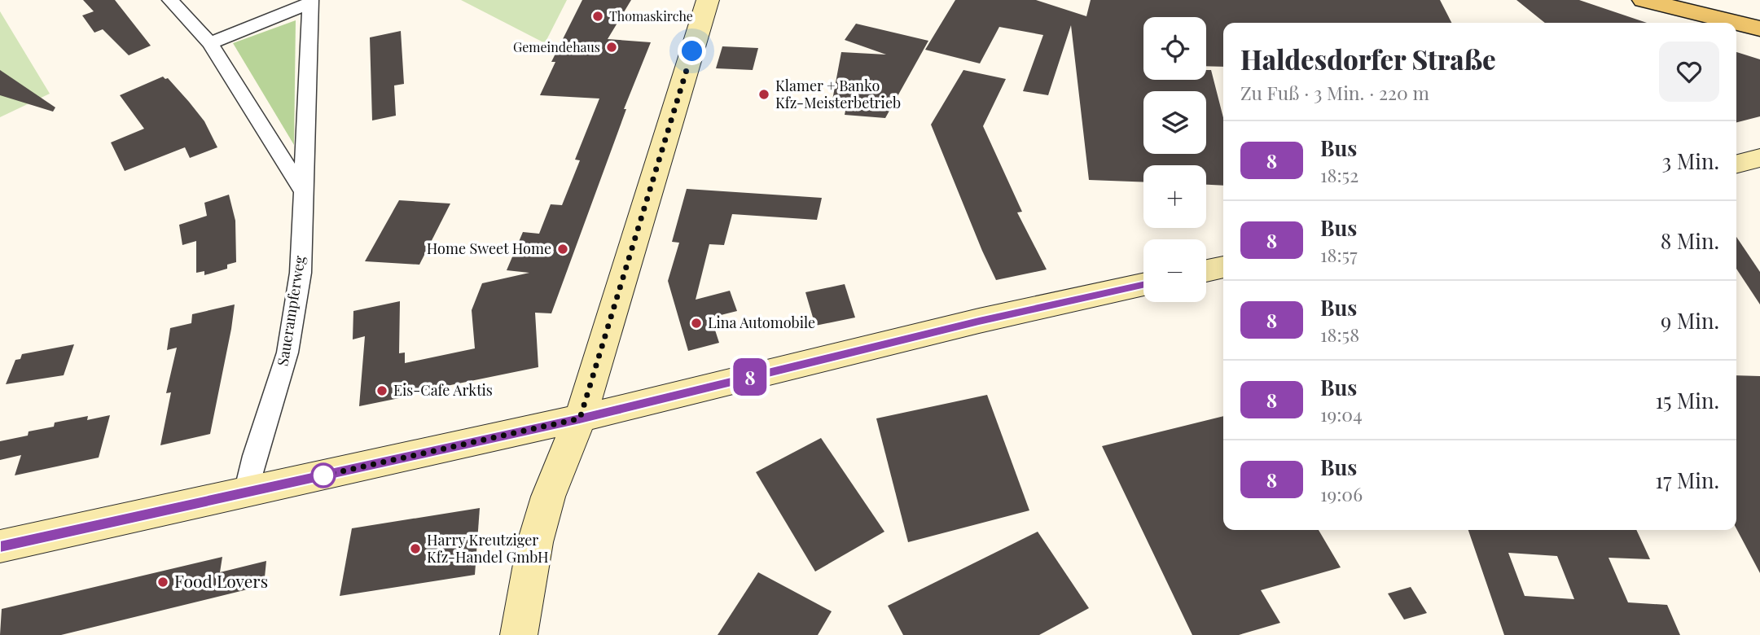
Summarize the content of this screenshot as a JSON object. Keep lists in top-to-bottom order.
{
  "streets": {
    "street": ["Sauerampferweg"]
  },
  "places": [
    "Thomaskirche",
    "Gemeindehaus",
    "Klamer + Banko Kfz-Meisterbetrieb",
    "Home Sweet Home",
    "Lina Automobile",
    "Eis-Cafe Arktis",
    "Harry Kreutziger Kfz-Handel GmbH",
    "Food Lovers"
  ],
  "lines": ["bus line 8"],
  "page": {
    "on_map": "8",
    "map_buttons": ["+", "−"],
    "heading": ["Haldesdorfer Straße", "Zu Fuß · 3 Min. · 220 m"],
    "list": [
      {
        "mark": "8",
        "name": "Bus",
        "note": "18:52",
        "value": "3 Min."
      },
      {
        "mark": "8",
        "name": "Bus",
        "note": "18:57",
        "value": "8 Min."
      },
      {
        "mark": "8",
        "name": "Bus",
        "note": "18:58",
        "value": "9 Min."
      },
      {
        "mark": "8",
        "name": "Bus",
        "note": "19:04",
        "value": "15 Min."
      },
      {
        "mark": "8",
        "name": "Bus",
        "note": "19:06",
        "value": "17 Min."
      }
    ]
  }
}
